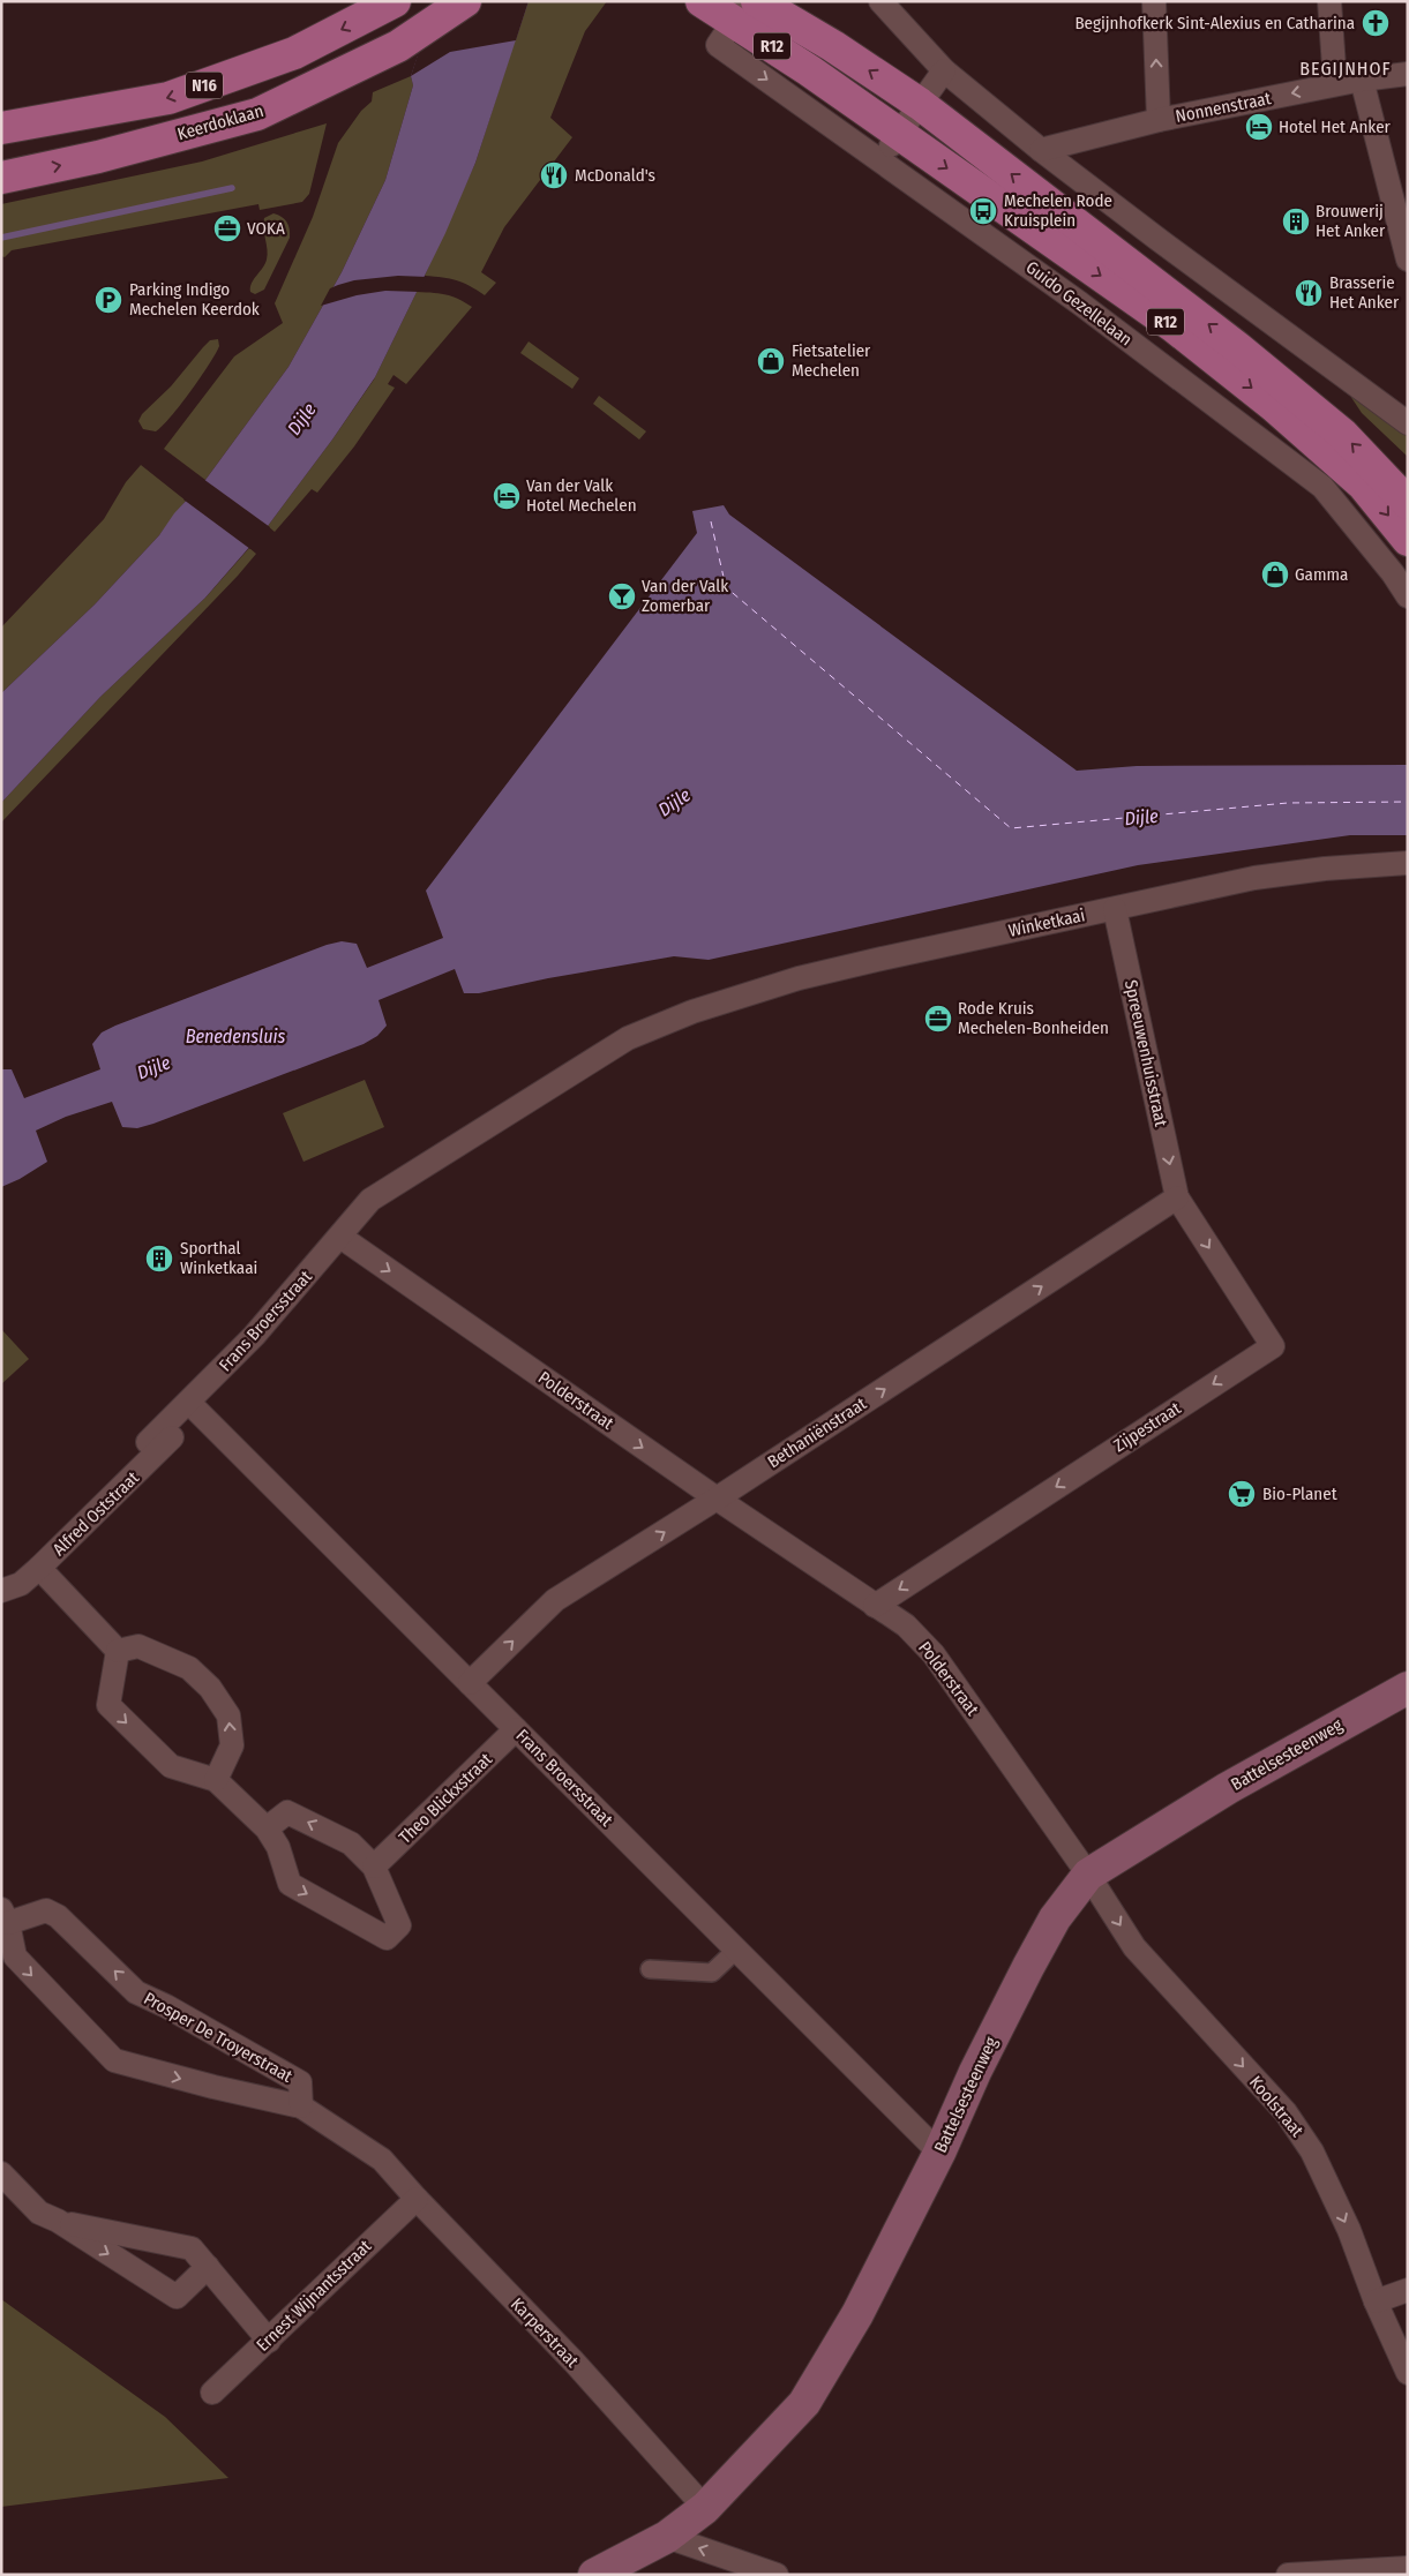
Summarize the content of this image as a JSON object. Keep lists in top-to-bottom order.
{
  "streets": {
    "main road": [
      "R12",
      "N16",
      "Keerdoklaan",
      "Guido Gezellelaan",
      "Battelsesteenweg"
    ],
    "street": [
      "Nonnenstraat",
      "Winketkaai",
      "Spreeuwenhuisstraat",
      "Frans Broersstraat",
      "Polderstraat",
      "Zijpestraat",
      "Bethaniënstraat",
      "Alfred Oststraat",
      "Theo Blickxstraat",
      "Prosper De Troyerstraat",
      "Koolstraat",
      "Ernest Wijnantsstraat",
      "Karperstraat"
    ]
  },
  "crossings": [
    ["Winketkaai", "Spreeuwenhuisstraat"],
    ["Winketkaai", "Frans Broersstraat"],
    ["Winketkaai", "Polderstraat"],
    ["Spreeuwenhuisstraat", "Zijpestraat"],
    ["Spreeuwenhuisstraat", "Bethaniënstraat"],
    ["Frans Broersstraat", "Polderstraat"],
    ["Frans Broersstraat", "Bethaniënstraat"],
    ["Frans Broersstraat", "Alfred Oststraat"],
    ["Frans Broersstraat", "Battelsesteenweg"],
    ["Frans Broersstraat", "Theo Blickxstraat"],
    ["Polderstraat", "Zijpestraat"],
    ["Polderstraat", "Bethaniënstraat"],
    ["Polderstraat", "Battelsesteenweg"],
    ["Polderstraat", "Koolstraat"],
    ["Zijpestraat", "Bethaniënstraat"],
    ["Battelsesteenweg", "Koolstraat"],
    ["Battelsesteenweg", "Karperstraat"],
    ["Prosper De Troyerstraat", "Karperstraat"],
    ["Ernest Wijnantsstraat", "Karperstraat"]
  ],
  "one_way": [
    "Nonnenstraat",
    "Spreeuwenhuisstraat",
    "Polderstraat",
    "Bethaniënstraat",
    "Koolstraat"
  ],
  "districts": ["BEGIJNHOF"],
  "water": ["Dijle", "Benedensluis"],
  "places": {
    "church": ["Begijnhofkerk Sint-Alexius en Catharina"],
    "hotel": ["Hotel Het Anker", "Van der Valk Hotel Mechelen"],
    "restaurant": ["McDonald's", "Brasserie Het Anker"],
    "bus stop": ["Mechelen Rode Kruisplein"],
    "building": ["Brouwerij Het Anker", "Sporthal Winketkaai"],
    "office": ["VOKA", "Rode Kruis Mechelen-Bonheiden"],
    "parking": ["Parking Indigo Mechelen Keerdok"],
    "shop": ["Fietsatelier Mechelen", "Gamma"],
    "bar": ["Van der Valk Zomerbar"],
    "supermarket": ["Bio-Planet"]
  }
}
